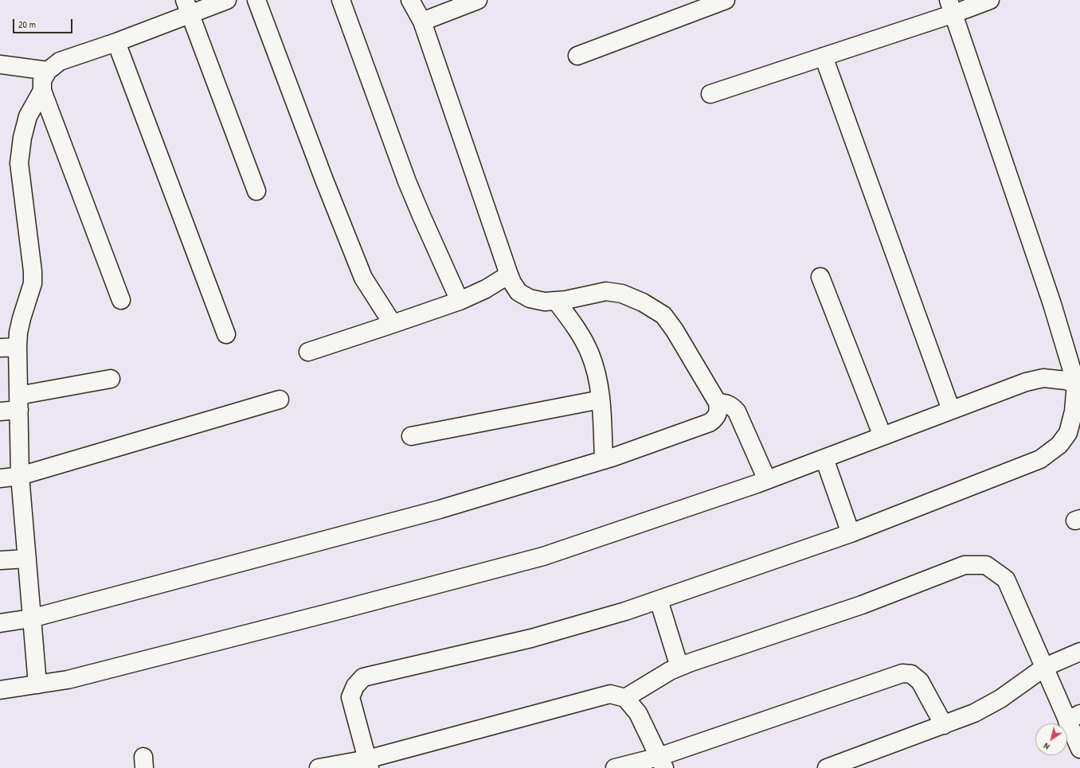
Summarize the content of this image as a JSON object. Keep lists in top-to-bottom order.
{
  "scale_bar": "20 m",
  "north": "bottom left"
}
